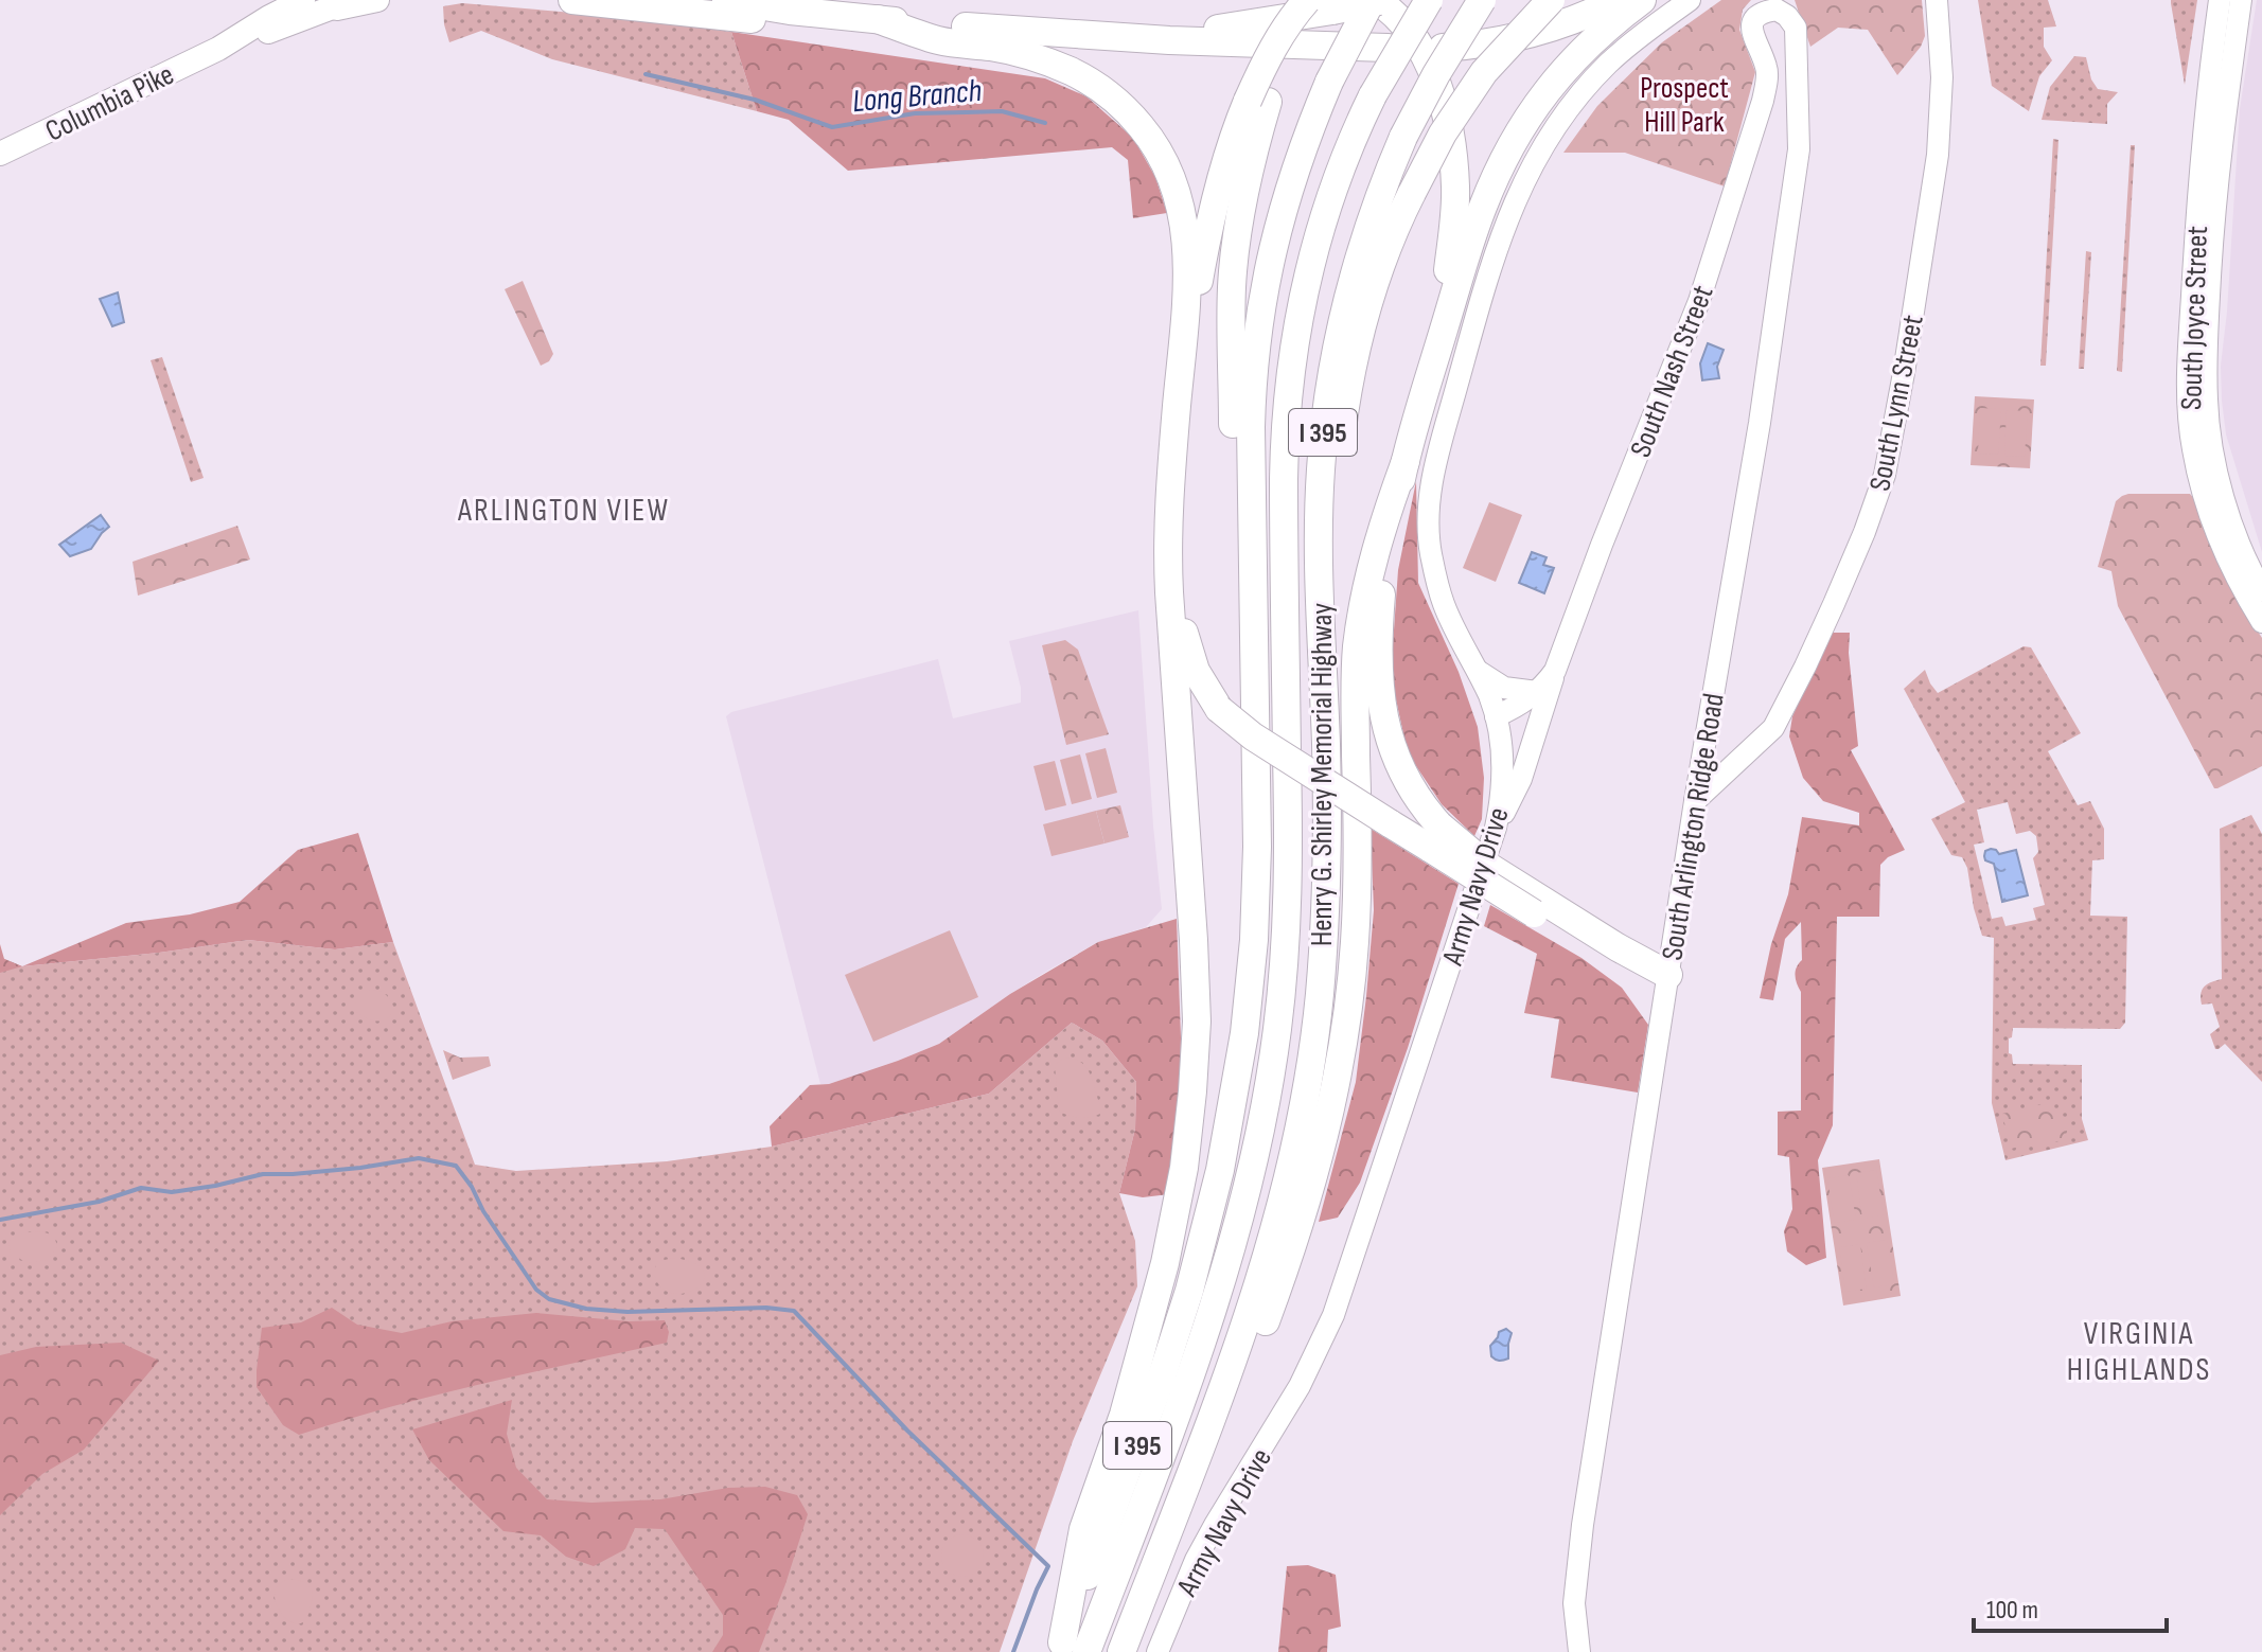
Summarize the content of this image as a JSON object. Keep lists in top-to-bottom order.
{
  "streets": {
    "highway": ["I 395", "Henry G. Shirley Memorial Highway"],
    "main road": ["Columbia Pike"],
    "street": [
      "South Joyce Street",
      "South Nash Street",
      "South Lynn Street",
      "South Arlington Ridge Road",
      "Army Navy Drive"
    ]
  },
  "crossings": [
    ["South Nash Street", "South Arlington Ridge Road"],
    ["South Nash Street", "Army Navy Drive"],
    ["South Lynn Street", "South Arlington Ridge Road"],
    ["I 395", "Henry G. Shirley Memorial Highway"]
  ],
  "districts": ["ARLINGTON VIEW", "VIRGINIA HIGHLANDS"],
  "water": ["Long Branch"],
  "parks": ["Prospect Hill Park"],
  "scale_bar": "100 m"
}
